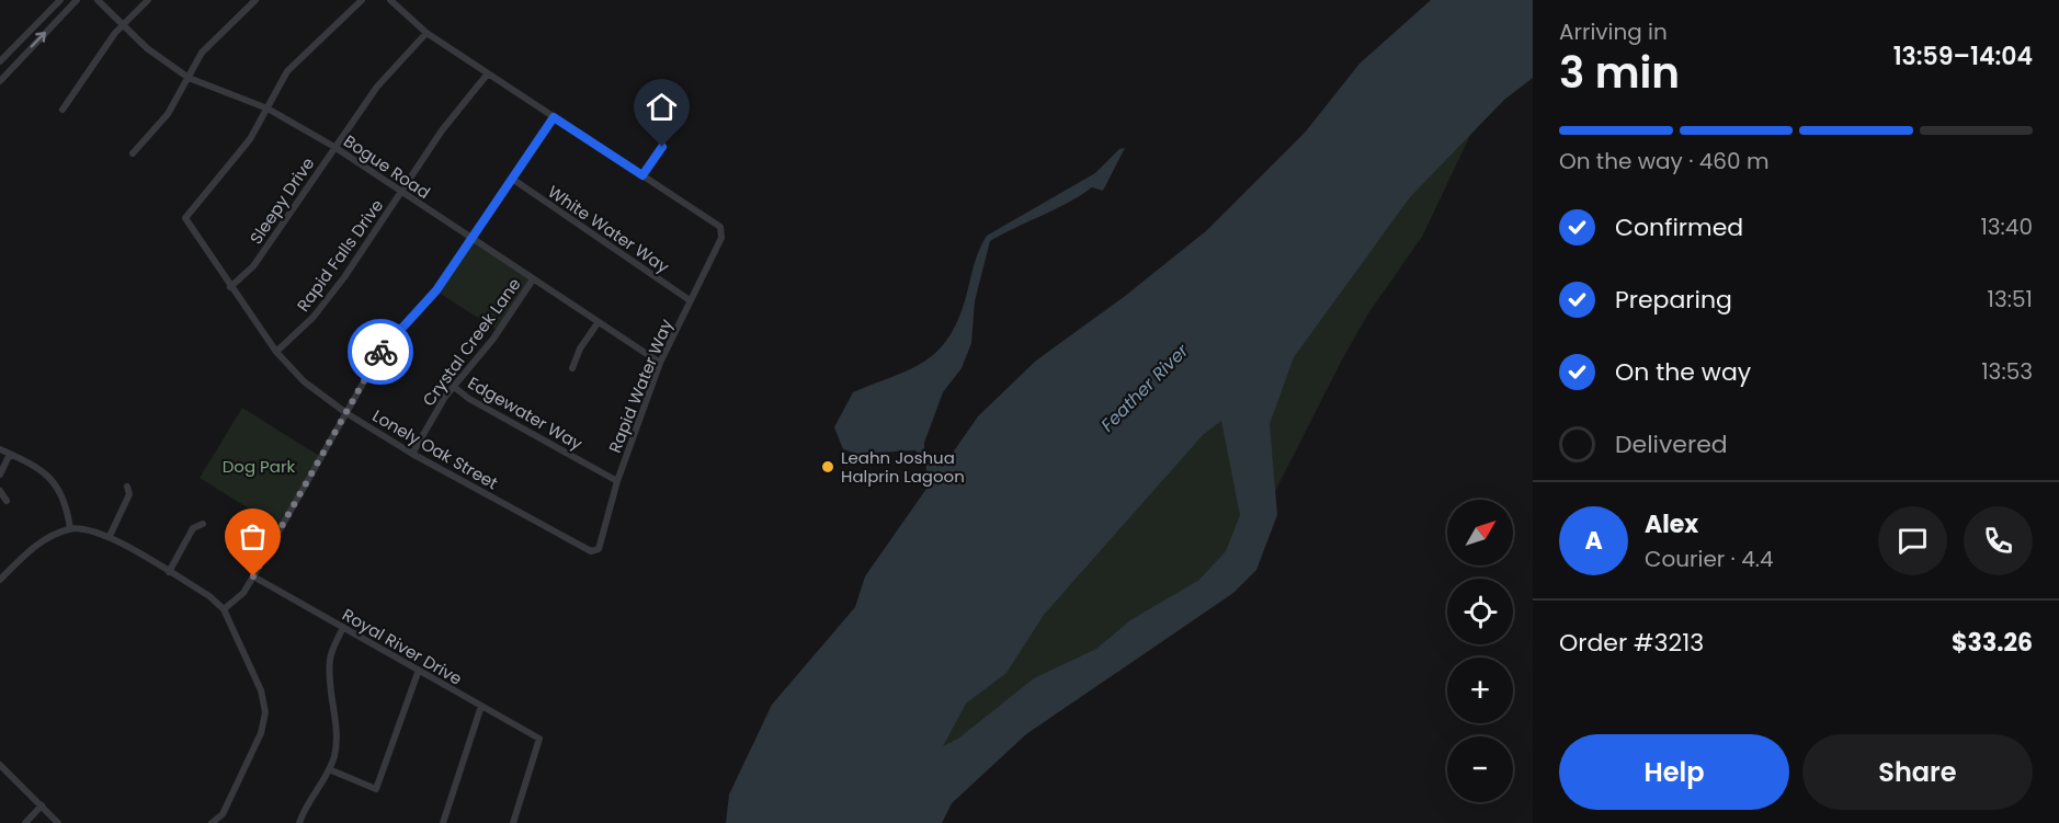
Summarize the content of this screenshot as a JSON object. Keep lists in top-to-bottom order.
{
  "streets": {
    "street": [
      "Bogue Road",
      "Sleepy Drive",
      "White Water Way",
      "Rapid Falls Drive",
      "Crystal Creek Lane",
      "Rapid Water Way",
      "Edgewater Way",
      "Lonely Oak Street",
      "Royal River Drive"
    ]
  },
  "crossings": [
    ["Bogue Road", "Sleepy Drive"],
    ["Bogue Road", "Rapid Falls Drive"],
    ["Bogue Road", "Crystal Creek Lane"],
    ["Bogue Road", "Rapid Water Way"],
    ["Bogue Road", "Lonely Oak Street"],
    ["Sleepy Drive", "Lonely Oak Street"],
    ["White Water Way", "Rapid Water Way"],
    ["Rapid Falls Drive", "Lonely Oak Street"],
    ["Crystal Creek Lane", "Edgewater Way"],
    ["Crystal Creek Lane", "Lonely Oak Street"],
    ["Rapid Water Way", "Edgewater Way"],
    ["Rapid Water Way", "Lonely Oak Street"]
  ],
  "water": ["Feather River"],
  "parks": ["Dog Park"],
  "places": ["Leahn Joshua Halprin Lagoon"],
  "north": "top right",
  "page": {
    "heading": ["3 min", "Arriving in", "13:59–14:04"],
    "panel": [
      "Alex",
      "Courier · 4.4",
      "Order #3213",
      "$33.26"
    ],
    "bar": "On the way · 460 m",
    "list": [
      ["Confirmed", "13:40"],
      ["Preparing", "13:51"],
      ["On the way", "13:53"],
      "Delivered"
    ],
    "map_buttons": ["+", "−"],
    "round": "A",
    "buttons": ["Help", "Share"]
  }
}
